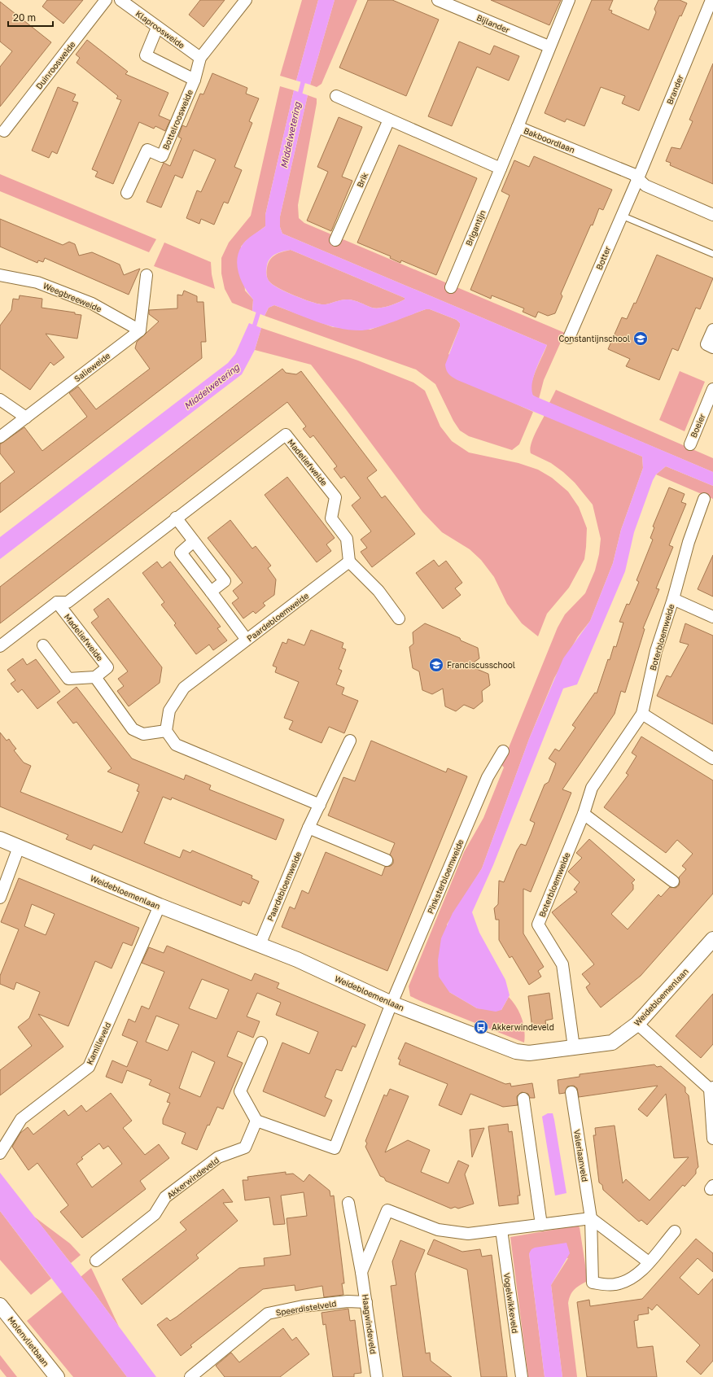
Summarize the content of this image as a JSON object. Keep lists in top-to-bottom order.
{
  "streets": {
    "street": [
      "Bijlander",
      "Klaproosweide",
      "Duinroosweide",
      "Brander",
      "Bottelroosweide",
      "Bakboordlaan",
      "Brik",
      "Brigantijn",
      "Botter",
      "Weegbreeweide",
      "Salieweide",
      "Boeier",
      "Madeliefweide",
      "Paardebloemweide",
      "Boterbloemweide",
      "Pinksterbloemweide",
      "Weidebloemenlaan",
      "Kamilleveld",
      "Valeriaanveld",
      "Akkerwindeveld",
      "Vogelwikkeveld",
      "Speerdistelveld",
      "Haagwindeveld",
      "Molenvlietbaan"
    ]
  },
  "crossings": [
    ["Klaproosweide", "Bottelroosweide"],
    ["Brander", "Bakboordlaan"],
    ["Brander", "Botter"],
    ["Bakboordlaan", "Brigantijn"],
    ["Bakboordlaan", "Botter"],
    ["Weegbreeweide", "Salieweide"],
    ["Madeliefweide", "Paardebloemweide"],
    ["Paardebloemweide", "Weidebloemenlaan"],
    ["Boterbloemweide", "Weidebloemenlaan"],
    ["Pinksterbloemweide", "Weidebloemenlaan"],
    ["Weidebloemenlaan", "Kamilleveld"],
    ["Speerdistelveld", "Haagwindeveld"]
  ],
  "water": ["Middelwetering"],
  "places": {
    "school or university": ["Constantijnschool", "Franciscusschool"],
    "bus stop": ["Akkerwindeveld"]
  },
  "scale_bar": "20 m"
}
